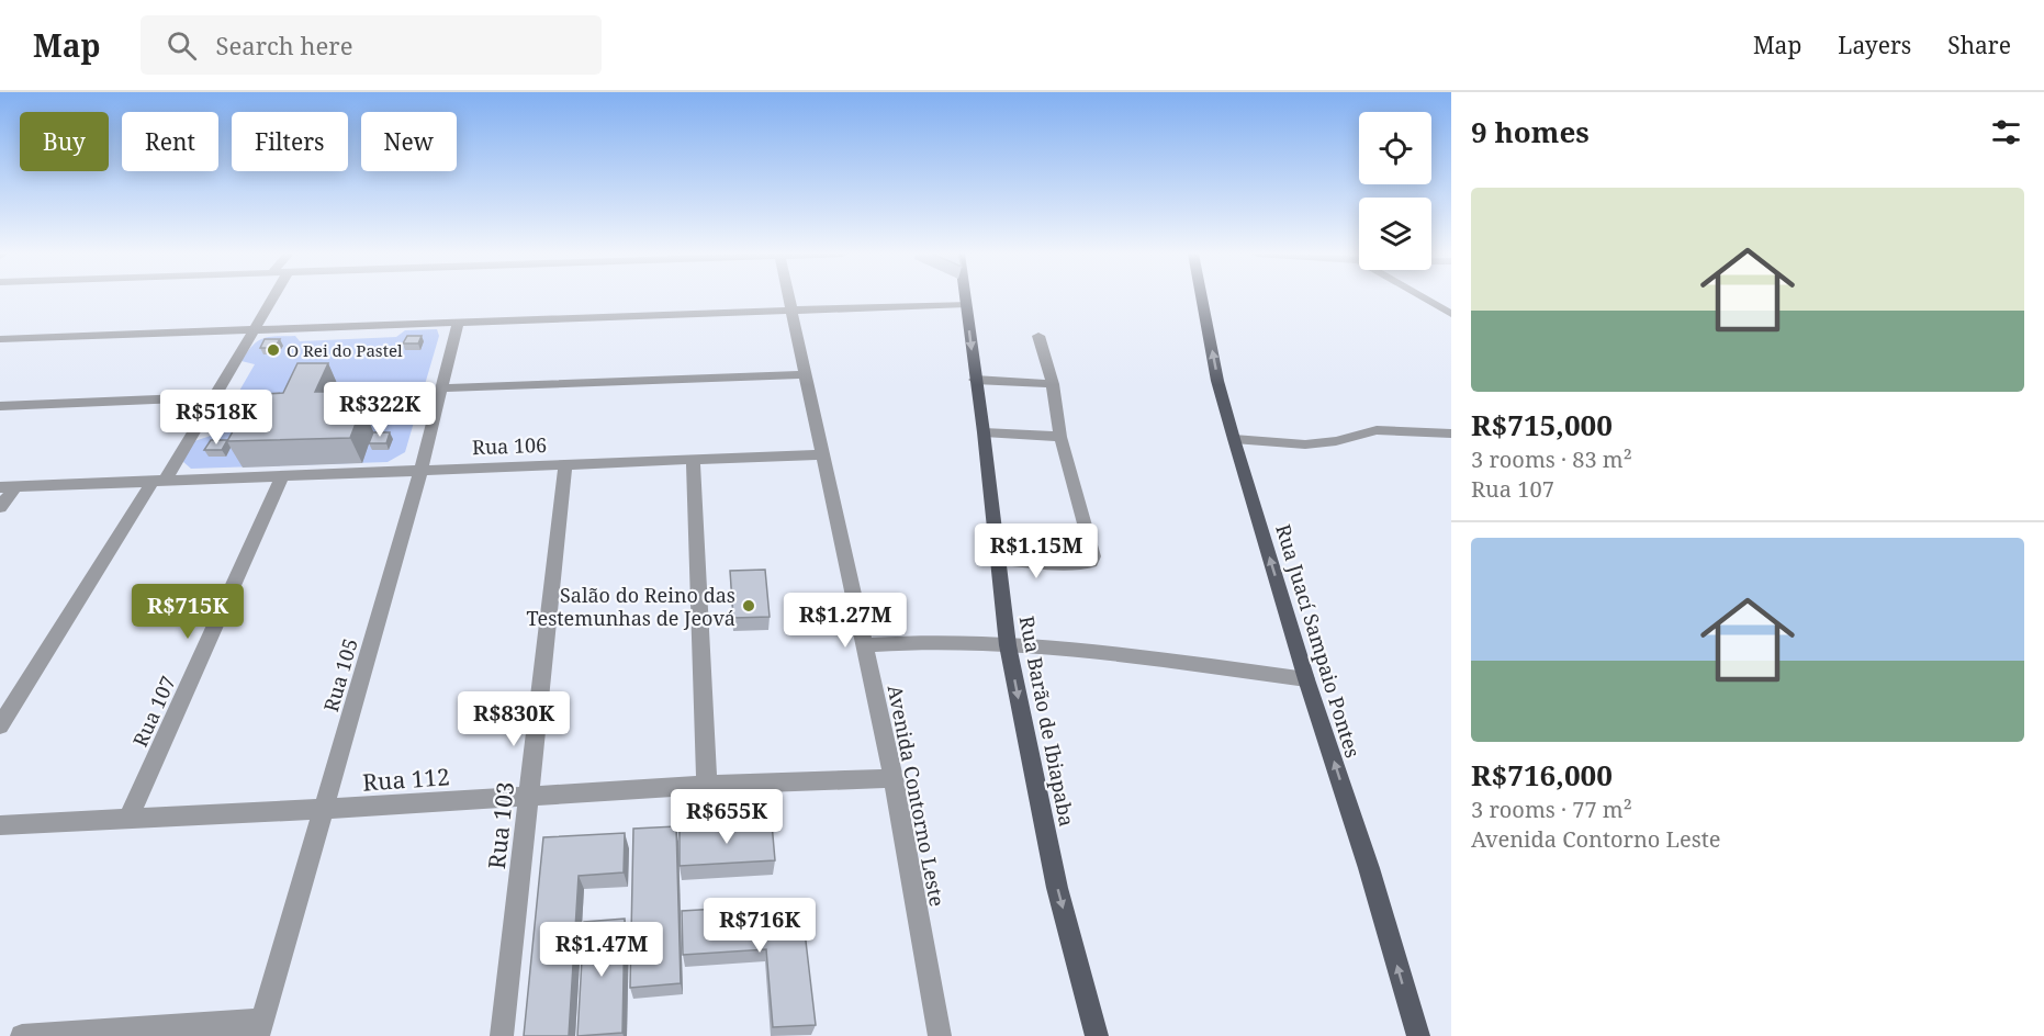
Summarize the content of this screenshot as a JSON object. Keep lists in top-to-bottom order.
{
  "streets": {
    "main road": ["Rua Juací Sampaio Pontes", "Rua Barão de Ibiapaba"],
    "street": [
      "Rua 106",
      "Rua 105",
      "Rua 107",
      "Rua 112",
      "Avenida Contorno Leste",
      "Rua 103"
    ]
  },
  "crossings": [
    ["Rua 106", "Rua 105"],
    ["Rua 106", "Rua 107"],
    ["Rua 106", "Avenida Contorno Leste"],
    ["Rua 106", "Rua 103"],
    ["Rua 105", "Rua 112"],
    ["Rua 107", "Rua 112"],
    ["Rua 112", "Avenida Contorno Leste"],
    ["Rua 112", "Rua 103"]
  ],
  "one_way": ["Rua Juací Sampaio Pontes", "Rua Barão de Ibiapaba"],
  "places": ["O Rei do Pastel", "Salão do Reino das Testemunhas de Jeová"],
  "page": {
    "header": "Map",
    "search": "Search here",
    "nav": ["Map", "Layers", "Share"],
    "heading": "9 homes",
    "chip": [
      "Buy",
      "Rent",
      "Filters",
      "New"
    ],
    "list": [
      {
        "name": "R$715,000",
        "note": "3 rooms · 83 m² · Rua 107"
      },
      {
        "name": "R$716,000",
        "note": "3 rooms · 77 m² · Avenida Contorno Leste"
      }
    ],
    "price": [
      "R$322K",
      "R$518K",
      "R$1.15M",
      "R$715K",
      "R$1.27M",
      "R$830K",
      "R$655K",
      "R$716K",
      "R$1.47M"
    ]
  }
}
